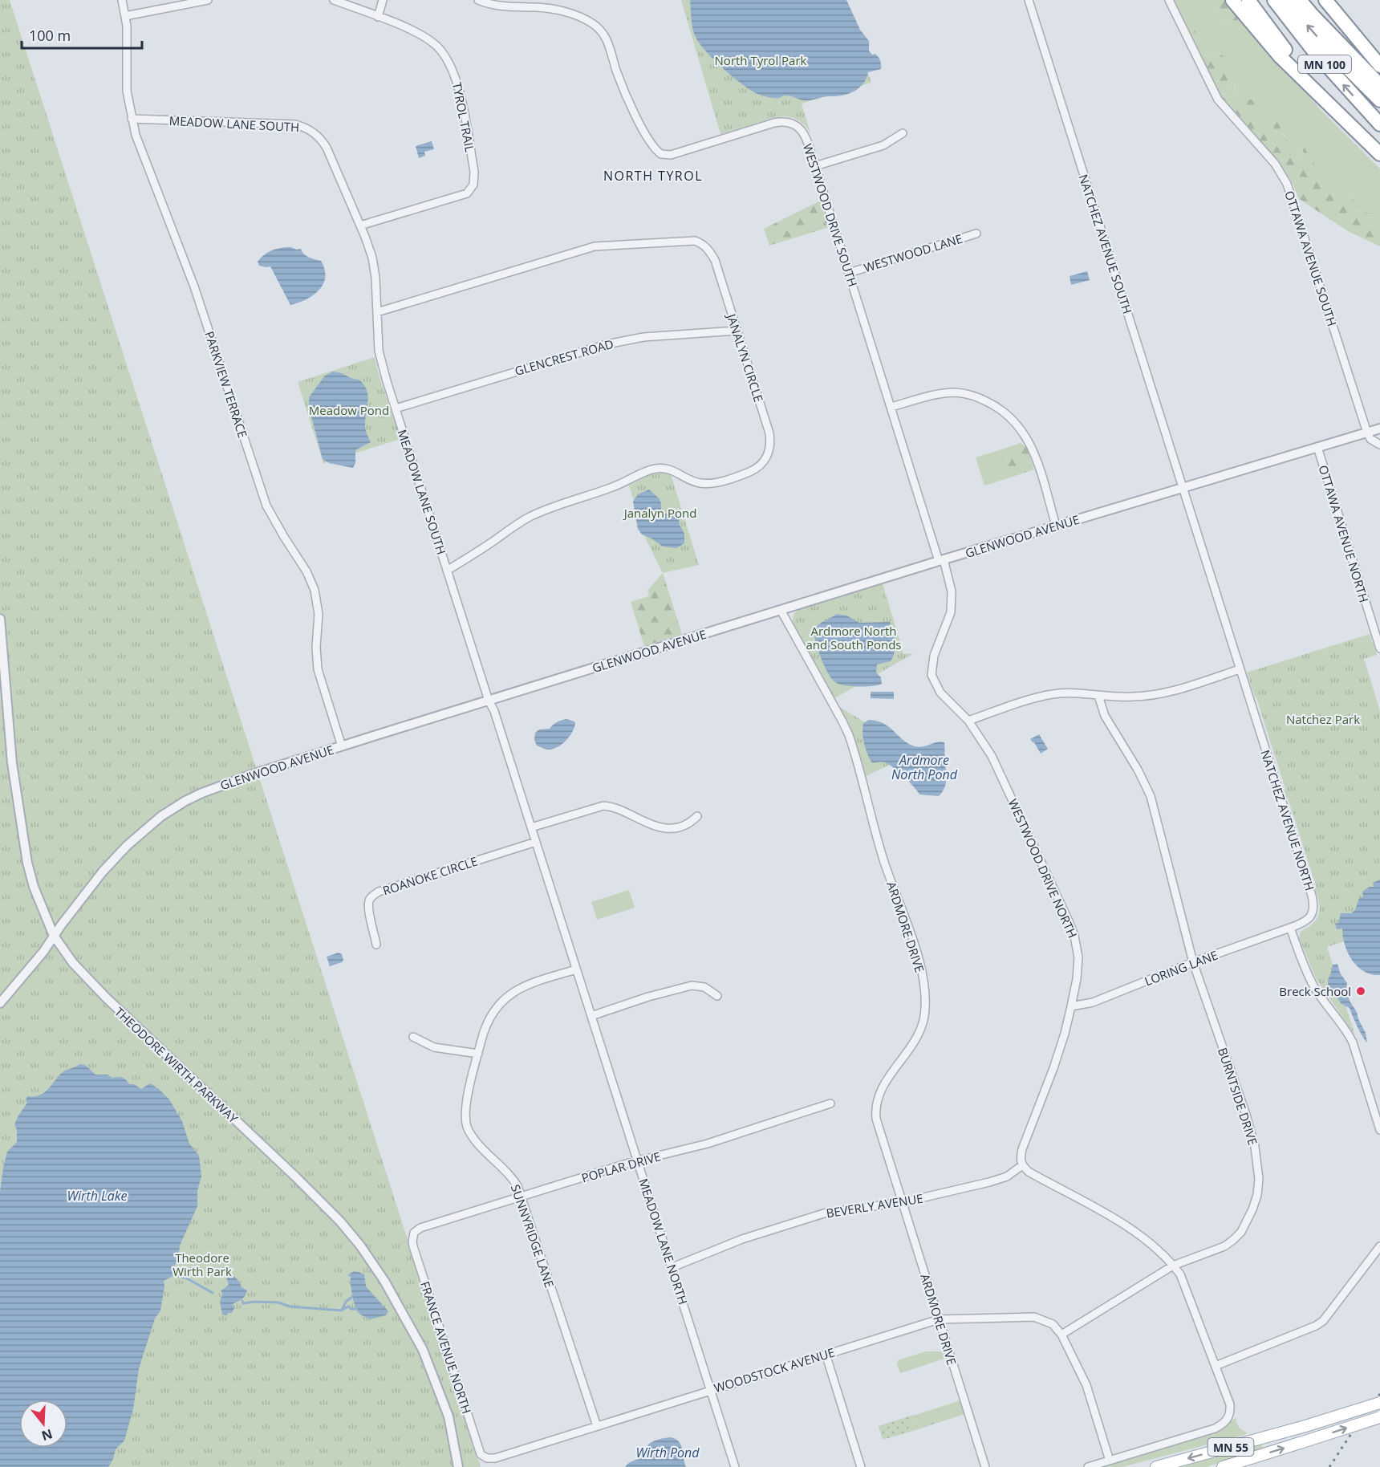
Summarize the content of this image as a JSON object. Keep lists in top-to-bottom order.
{
  "streets": {
    "highway": ["MN 100"],
    "main road": ["MN 55"],
    "street": [
      "TYROL TRAIL",
      "MEADOW LANE SOUTH",
      "WESTWOOD DRIVE SOUTH",
      "NATCHEZ AVENUE SOUTH",
      "WESTWOOD LANE",
      "OTTAWA AVENUE SOUTH",
      "GLENCREST ROAD",
      "JANALYN CIRCLE",
      "PARKVIEW TERRACE",
      "OTTAWA AVENUE NORTH",
      "GLENWOOD AVENUE",
      "NATCHEZ AVENUE NORTH",
      "WESTWOOD DRIVE NORTH",
      "ROANOKE CIRCLE",
      "ARDMORE DRIVE",
      "LORING LANE",
      "THEODORE WIRTH PARKWAY",
      "BURNTSIDE DRIVE",
      "POPLAR DRIVE",
      "BEVERLY AVENUE",
      "SUNNYRIDGE LANE",
      "MEADOW LANE NORTH",
      "FRANCE AVENUE NORTH",
      "WOODSTOCK AVENUE"
    ]
  },
  "crossings": [
    ["TYROL TRAIL", "MEADOW LANE SOUTH"],
    ["MEADOW LANE SOUTH", "GLENCREST ROAD"],
    ["MEADOW LANE SOUTH", "JANALYN CIRCLE"],
    ["MEADOW LANE SOUTH", "PARKVIEW TERRACE"],
    ["MEADOW LANE SOUTH", "GLENWOOD AVENUE"],
    ["WESTWOOD DRIVE SOUTH", "WESTWOOD LANE"],
    ["WESTWOOD DRIVE SOUTH", "GLENWOOD AVENUE"],
    ["WESTWOOD DRIVE SOUTH", "WESTWOOD DRIVE NORTH"],
    ["NATCHEZ AVENUE SOUTH", "GLENWOOD AVENUE"],
    ["NATCHEZ AVENUE SOUTH", "NATCHEZ AVENUE NORTH"],
    ["OTTAWA AVENUE SOUTH", "GLENWOOD AVENUE"],
    ["GLENCREST ROAD", "JANALYN CIRCLE"],
    ["PARKVIEW TERRACE", "GLENWOOD AVENUE"],
    ["OTTAWA AVENUE NORTH", "GLENWOOD AVENUE"],
    ["GLENWOOD AVENUE", "NATCHEZ AVENUE NORTH"],
    ["GLENWOOD AVENUE", "WESTWOOD DRIVE NORTH"],
    ["GLENWOOD AVENUE", "ARDMORE DRIVE"],
    ["GLENWOOD AVENUE", "THEODORE WIRTH PARKWAY"],
    ["NATCHEZ AVENUE NORTH", "LORING LANE"],
    ["WESTWOOD DRIVE NORTH", "LORING LANE"],
    ["WESTWOOD DRIVE NORTH", "BEVERLY AVENUE"],
    ["ROANOKE CIRCLE", "MEADOW LANE NORTH"],
    ["ARDMORE DRIVE", "BEVERLY AVENUE"],
    ["ARDMORE DRIVE", "WOODSTOCK AVENUE"],
    ["LORING LANE", "BURNTSIDE DRIVE"],
    ["BURNTSIDE DRIVE", "WOODSTOCK AVENUE"],
    ["POPLAR DRIVE", "SUNNYRIDGE LANE"],
    ["POPLAR DRIVE", "MEADOW LANE NORTH"],
    ["POPLAR DRIVE", "FRANCE AVENUE NORTH"],
    ["BEVERLY AVENUE", "MEADOW LANE NORTH"],
    ["SUNNYRIDGE LANE", "MEADOW LANE NORTH"],
    ["SUNNYRIDGE LANE", "WOODSTOCK AVENUE"],
    ["MEADOW LANE NORTH", "WOODSTOCK AVENUE"],
    ["FRANCE AVENUE NORTH", "WOODSTOCK AVENUE"]
  ],
  "districts": ["NORTH TYROL"],
  "water": ["Ardmore North Pond", "Wirth Lake", "Wirth Pond"],
  "parks": [
    "North Tyrol Park",
    "Meadow Pond",
    "Janalyn Pond",
    "Ardmore North and South Ponds",
    "Natchez Park",
    "Theodore Wirth Park"
  ],
  "places": ["Breck School"],
  "scale_bar": "100 m",
  "north": "bottom"
}
